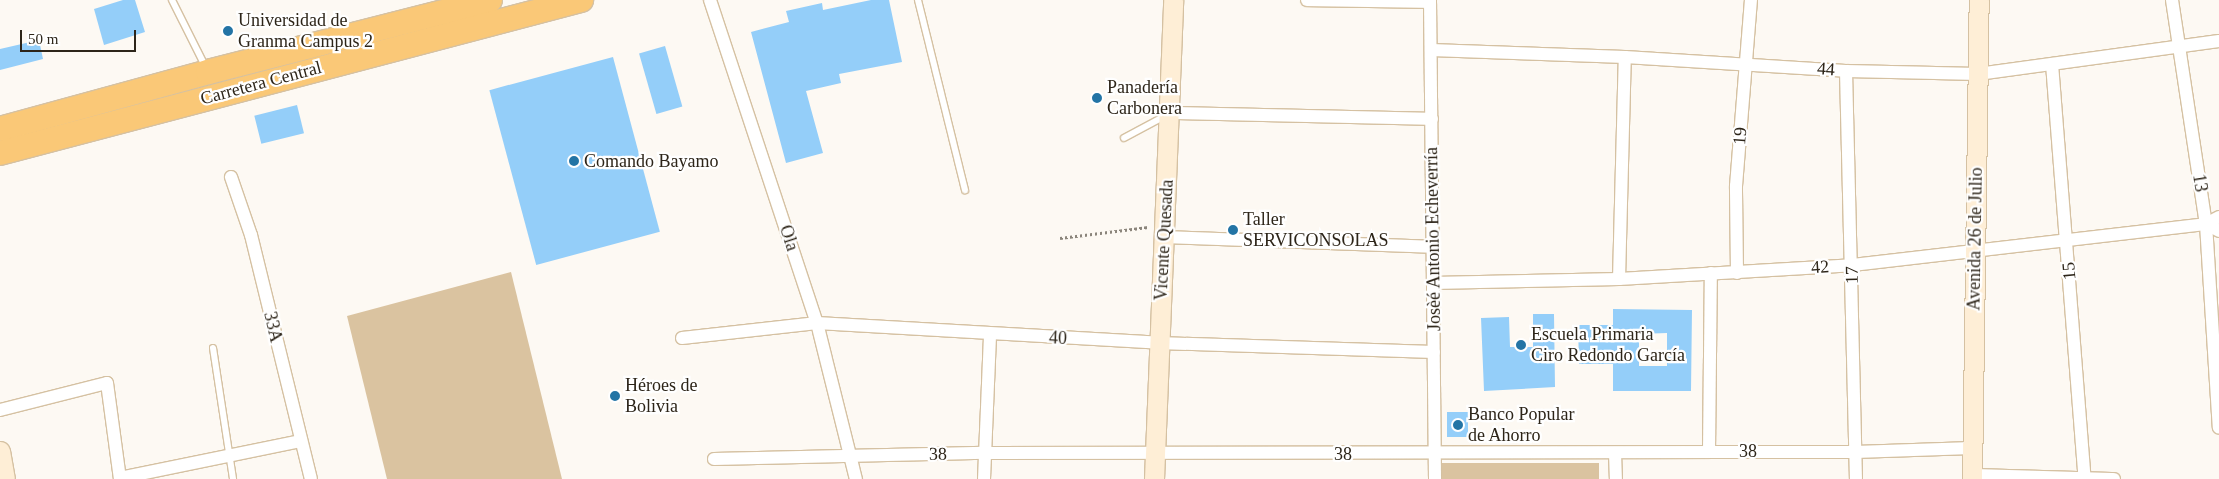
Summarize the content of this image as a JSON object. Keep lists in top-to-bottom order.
{
  "streets": {
    "highway": ["Carretera Central"],
    "street": [
      "44",
      "19",
      "13",
      "Ola",
      "Josèé Antonio Echeverría",
      "Avenida 26 de Julio",
      "Vicente Quesada",
      "42",
      "15",
      "17",
      "33A",
      "40",
      "38"
    ]
  },
  "crossings": [
    ["44", "19"],
    ["44", "13"],
    ["44", "Josèé Antonio Echeverría"],
    ["44", "Avenida 26 de Julio"],
    ["44", "15"],
    ["44", "17"],
    ["19", "42"],
    ["13", "42"],
    ["Ola", "40"],
    ["Ola", "38"],
    ["Josèé Antonio Echeverría", "42"],
    ["Josèé Antonio Echeverría", "40"],
    ["Josèé Antonio Echeverría", "38"],
    ["Avenida 26 de Julio", "42"],
    ["Avenida 26 de Julio", "38"],
    ["Vicente Quesada", "40"],
    ["Vicente Quesada", "38"],
    ["42", "15"],
    ["42", "17"],
    ["17", "38"]
  ],
  "places": [
    "Universidad de Granma Campus 2",
    "Panadería Carbonera",
    "Comando Bayamo",
    "Taller SERVICONSOLAS",
    "Escuela Primaria Ciro Redondo García",
    "Héroes de Bolivia",
    "Banco Popular de Ahorro"
  ],
  "scale_bar": "50 m"
}
